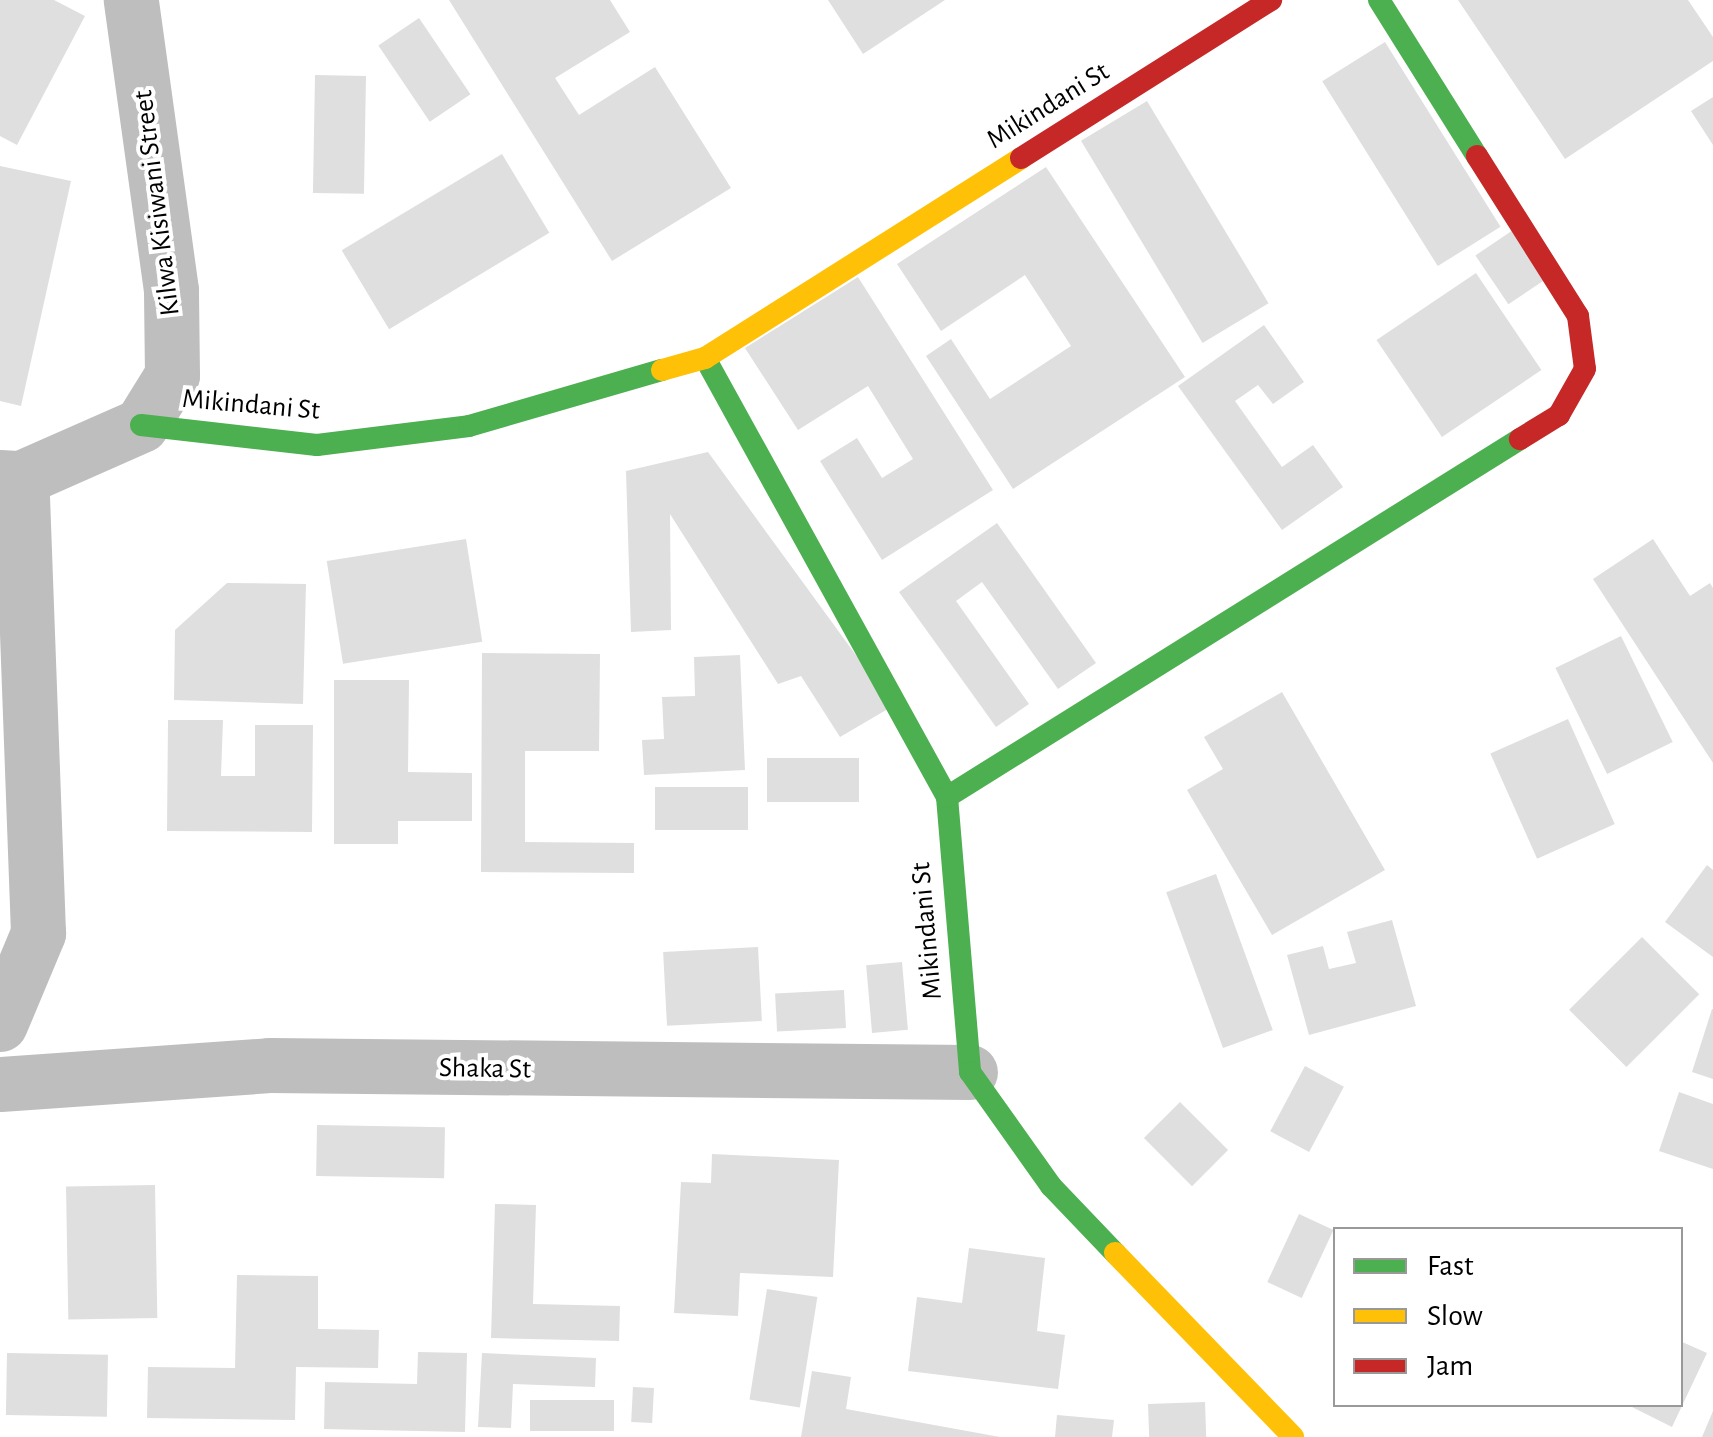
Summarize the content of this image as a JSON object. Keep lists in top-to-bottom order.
{
  "streets": {
    "street": ["Mikindani St", "Kilwa Kisiwani Street", "Shaka St"]
  },
  "crossings": [
    ["Mikindani St", "Kilwa Kisiwani Street"],
    ["Mikindani St", "Shaka St"]
  ],
  "legend": ["Fast", "Slow", "Jam"]
}
